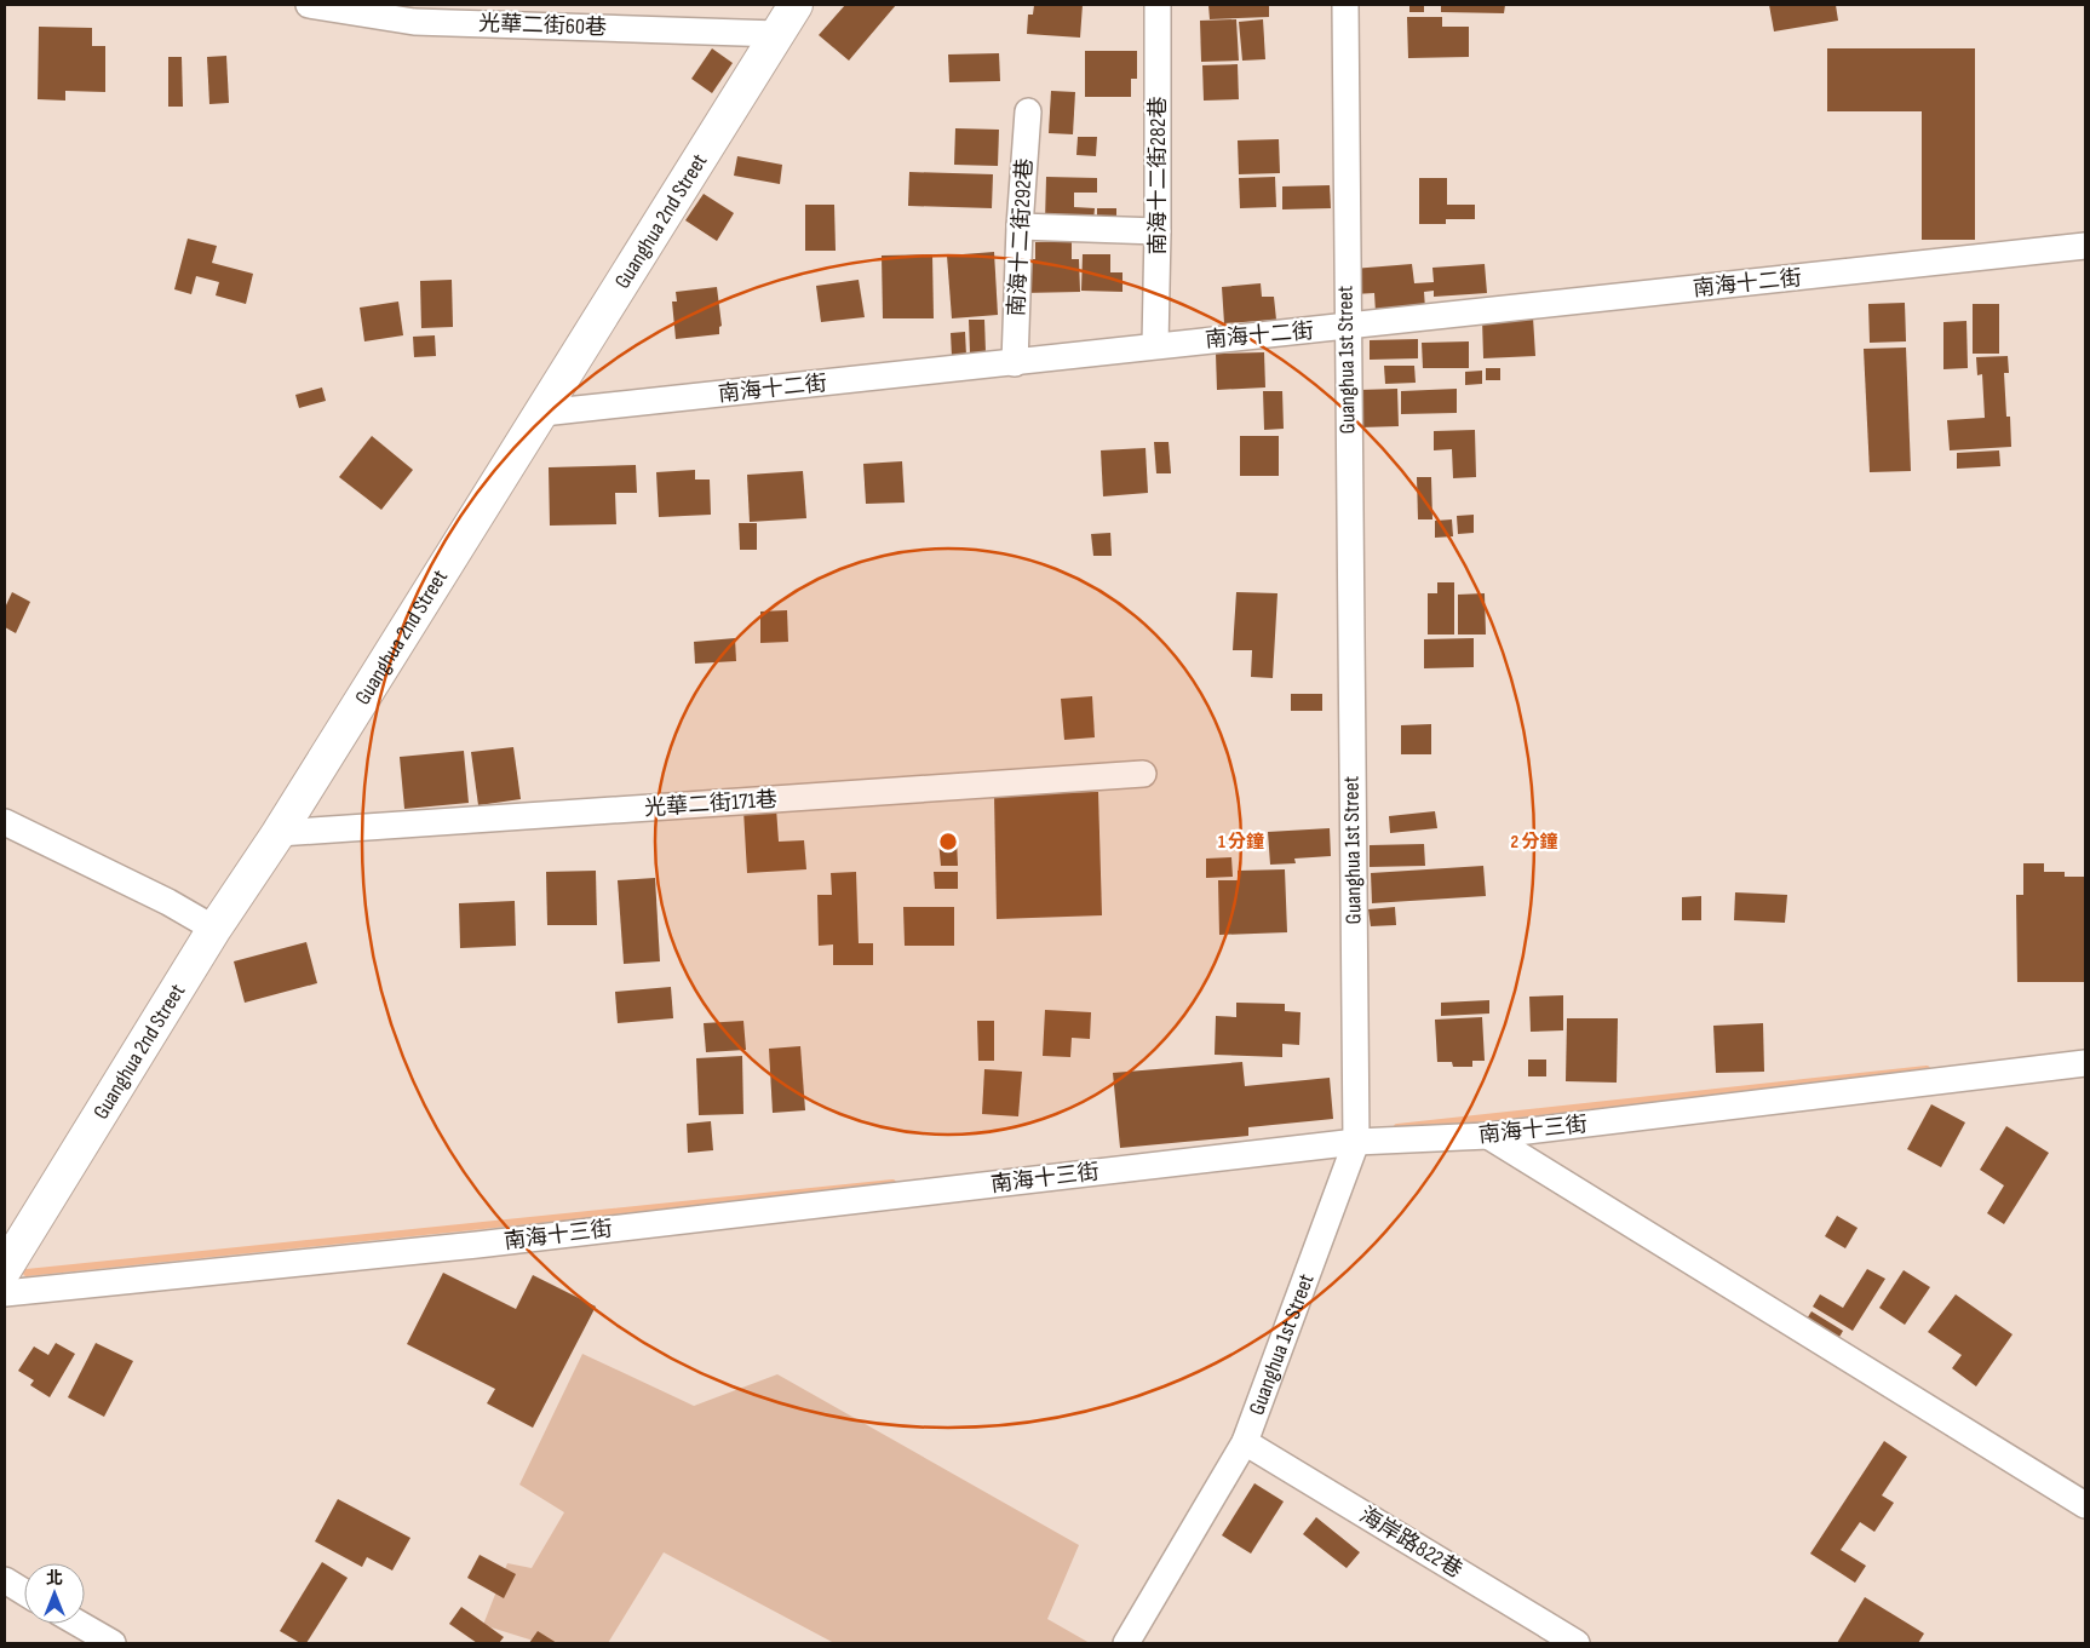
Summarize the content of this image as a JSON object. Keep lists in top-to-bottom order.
{
  "streets": {
    "street": [
      "光華二街60巷",
      "南海十二街282巷",
      "Guanghua 2nd Street",
      "南海十二街292巷",
      "南海十二街",
      "Guanghua 1st Street",
      "光華二街171巷",
      "南海十三街",
      "海岸路822巷"
    ]
  },
  "crossings": [
    ["光華二街60巷", "Guanghua 2nd Street"],
    ["南海十二街282巷", "南海十二街"],
    ["Guanghua 2nd Street", "南海十二街"],
    ["Guanghua 2nd Street", "光華二街171巷"],
    ["南海十二街292巷", "南海十二街"],
    ["南海十二街", "Guanghua 1st Street"],
    ["Guanghua 1st Street", "南海十三街"],
    ["Guanghua 1st Street", "海岸路822巷"]
  ],
  "north": "top",
  "rings": ["1 分鐘", "2 分鐘"]
}
